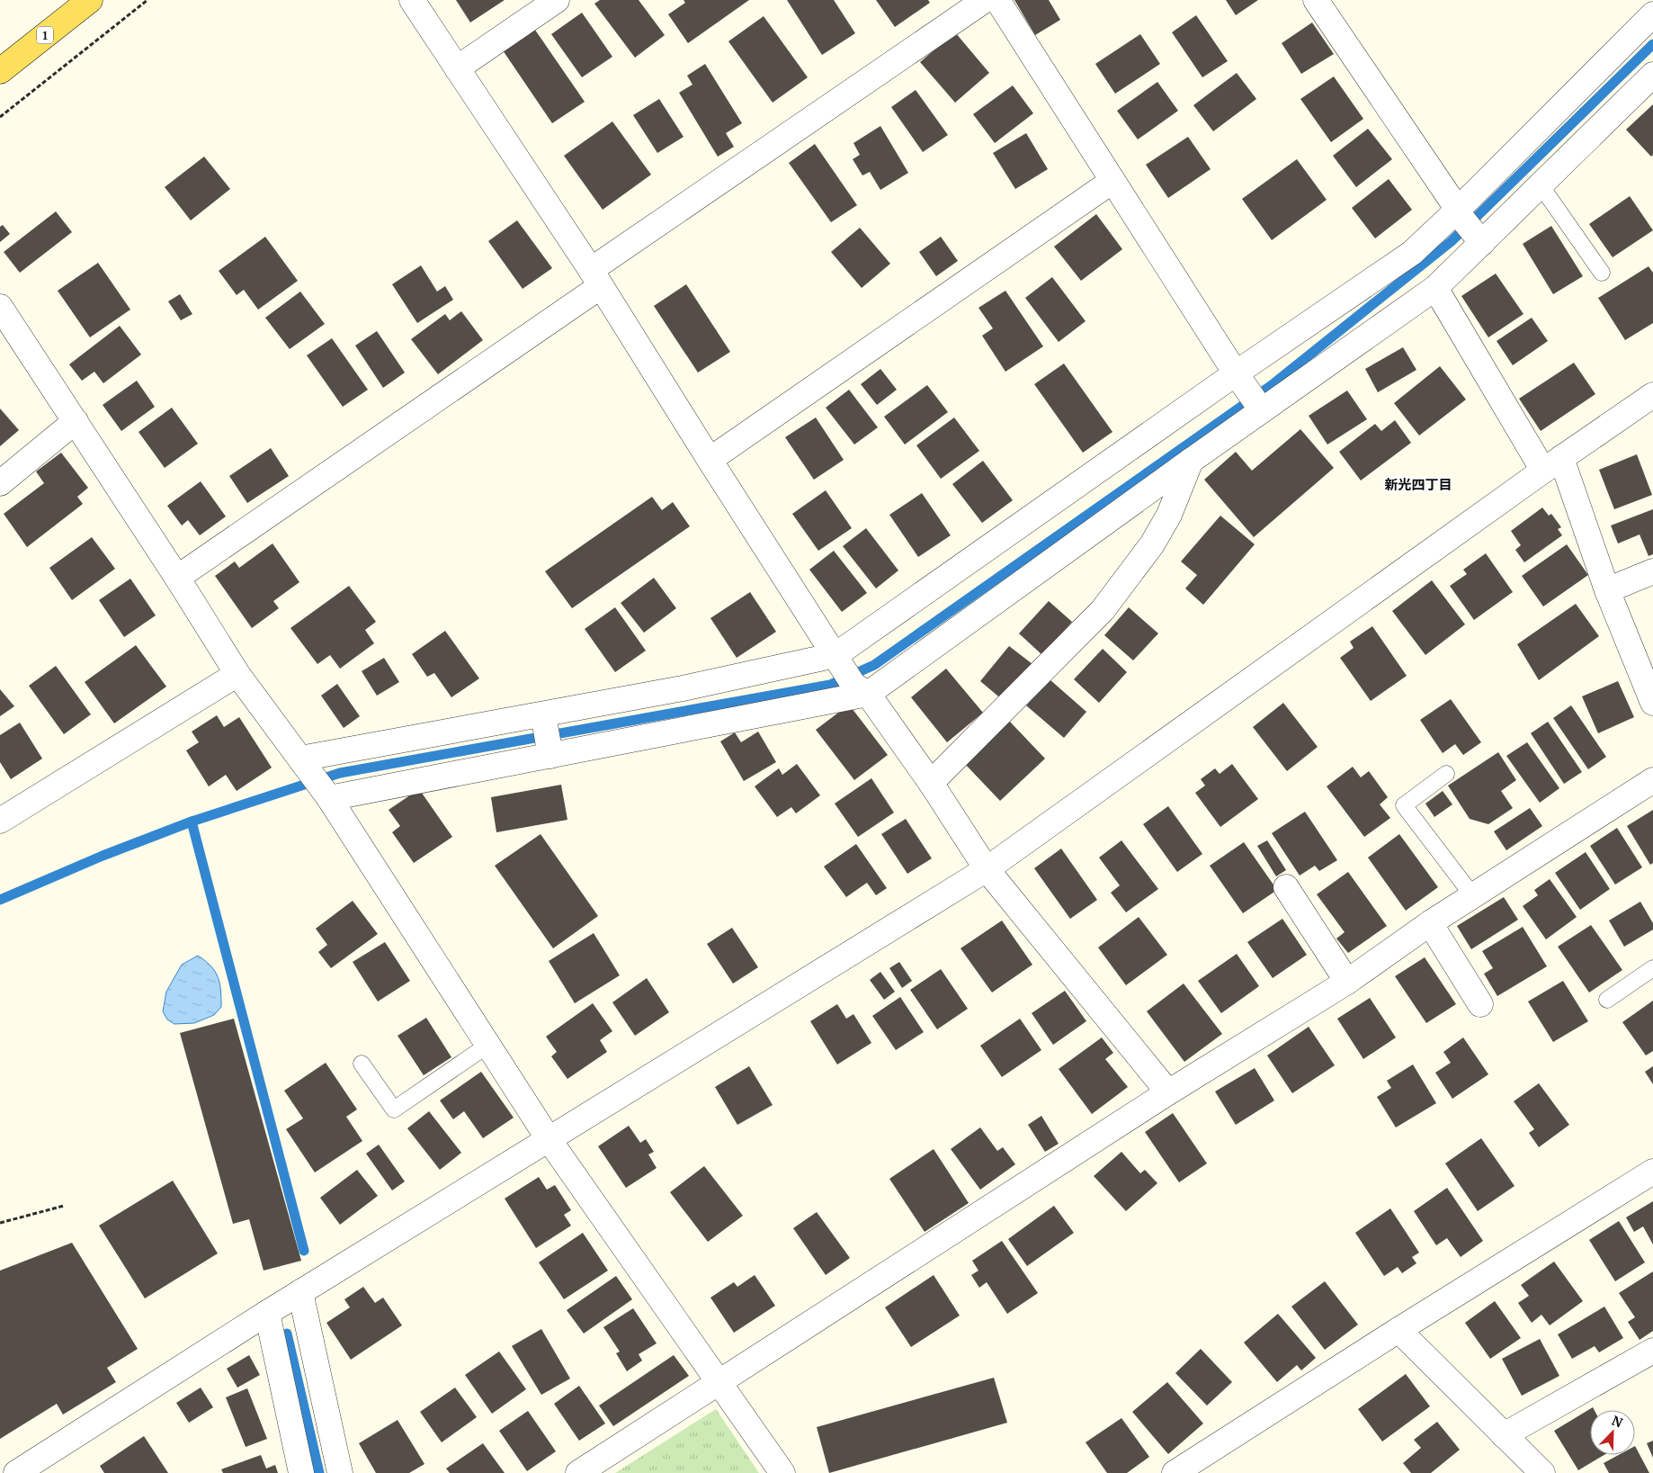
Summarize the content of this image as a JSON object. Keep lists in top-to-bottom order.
{
  "streets": {
    "main road": ["1"]
  },
  "districts": ["新光四丁目"],
  "north": "top right"
}
